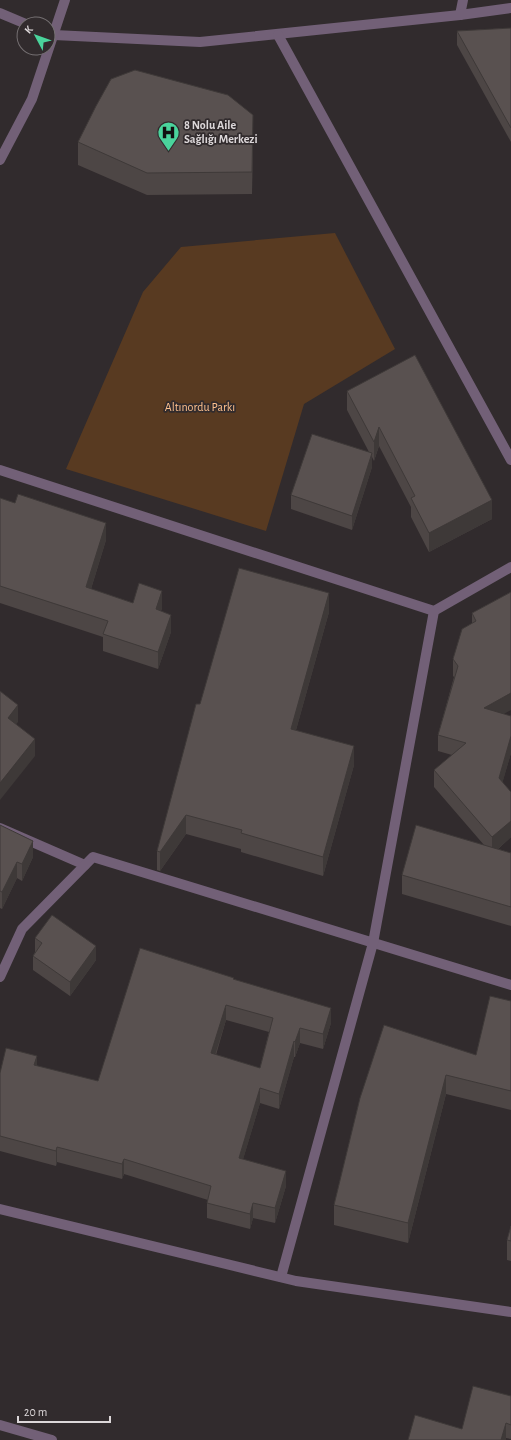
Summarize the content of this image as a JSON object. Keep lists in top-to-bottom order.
{
  "parks": ["Altınordu Parkı"],
  "places": {
    "hospital": ["8 Nolu Aile Sağlığı Merkezi"]
  },
  "scale_bar": "20 m",
  "north": "top left"
}
